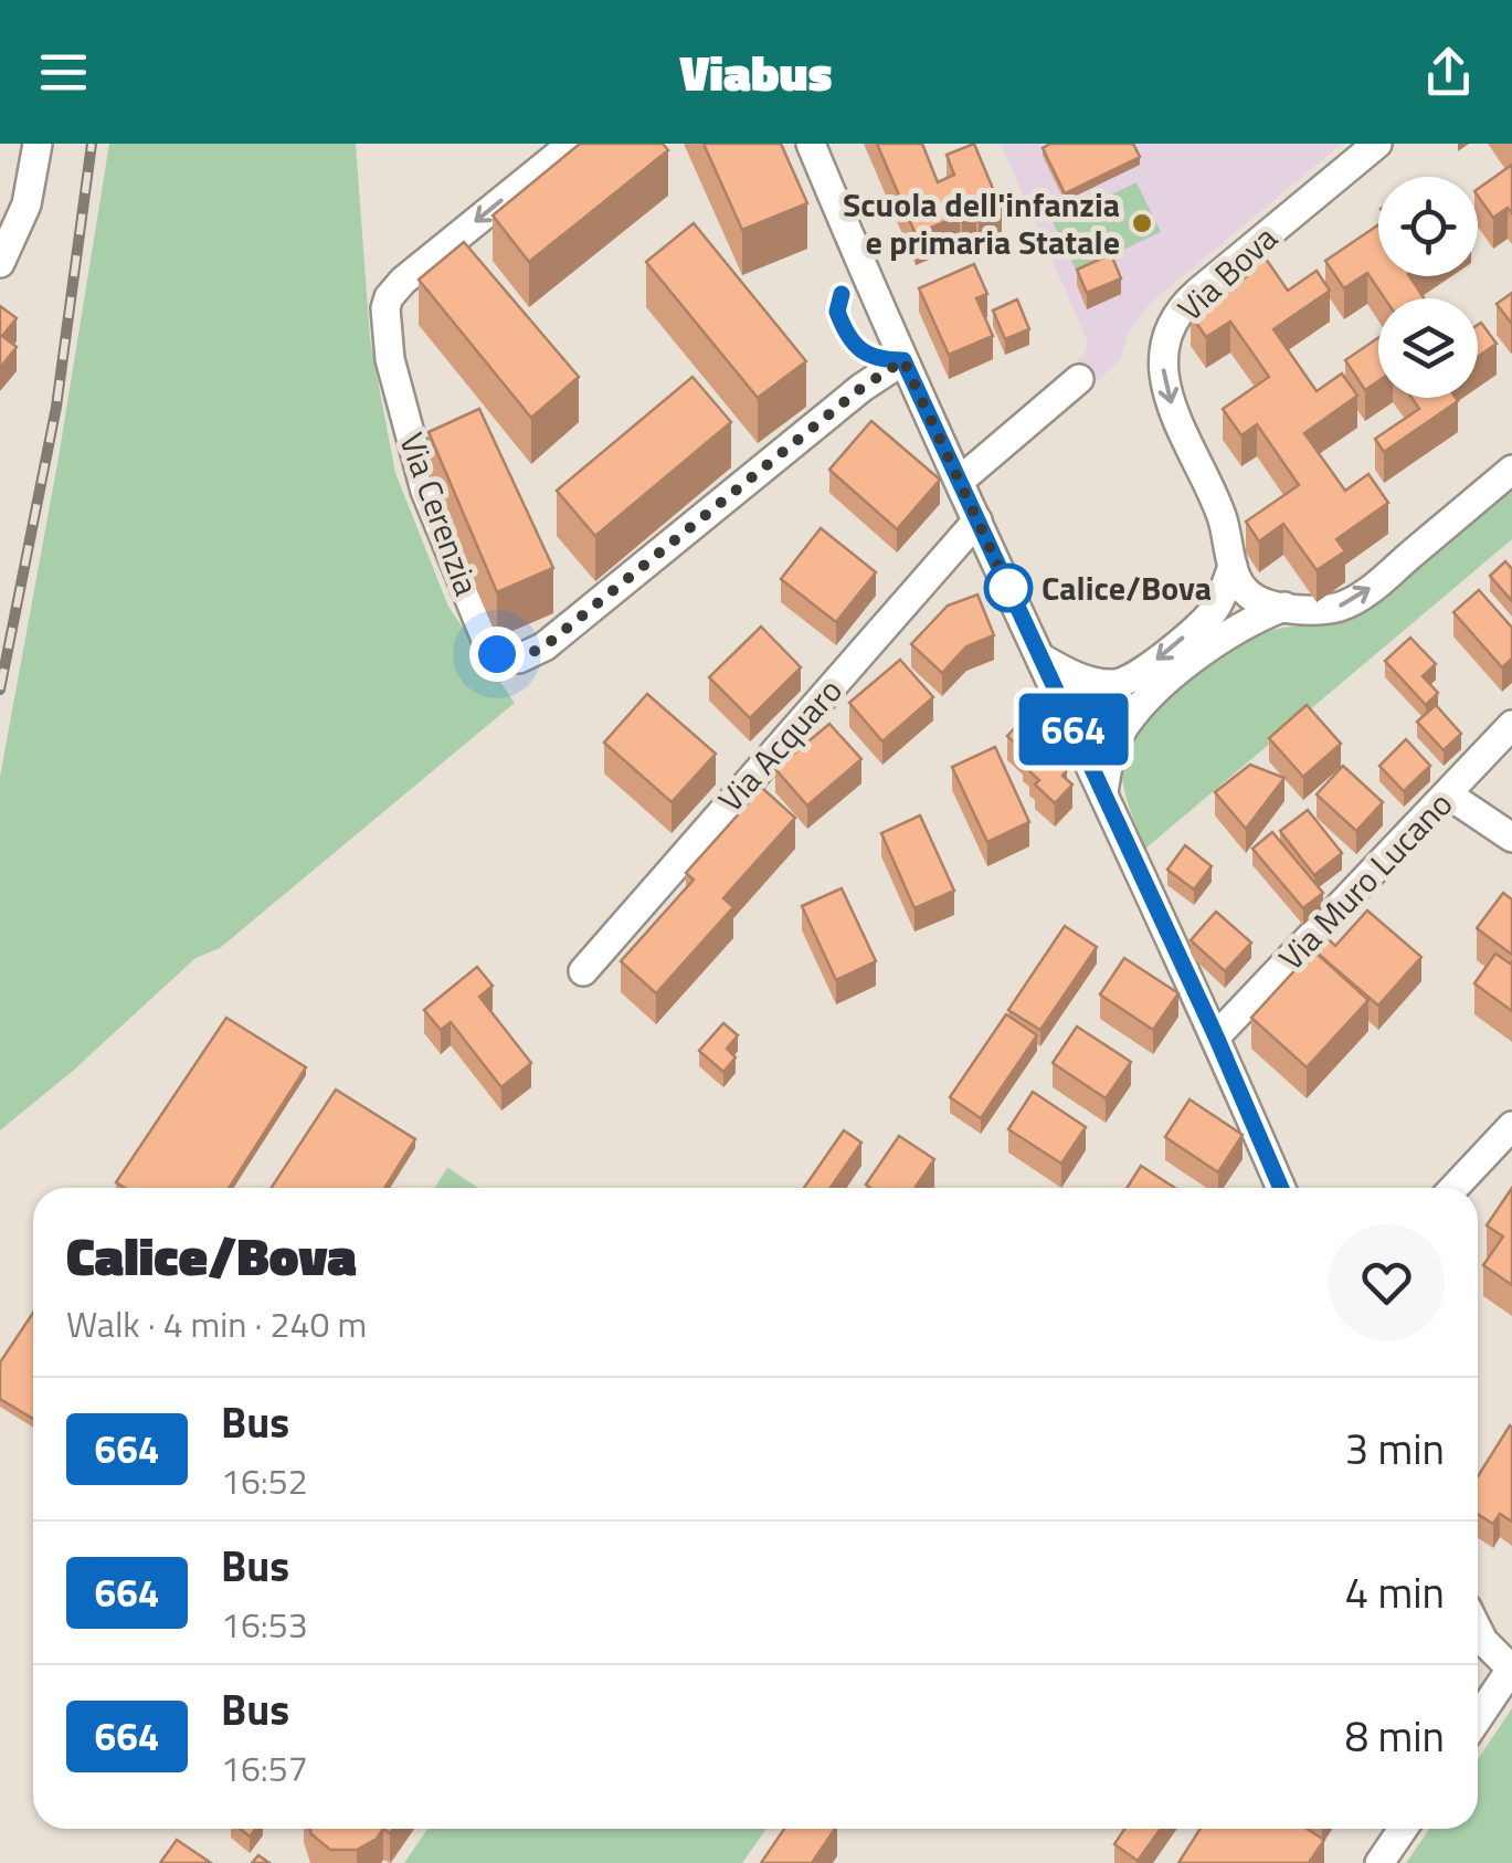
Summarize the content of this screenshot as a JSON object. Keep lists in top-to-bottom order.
{
  "streets": {
    "street": [
      "Via Bova",
      "Via Cerenzia",
      "Via Acquaro",
      "Via Muro Lucano"
    ]
  },
  "one_way": ["Via Bova"],
  "places": ["Scuola dell'infanzia e primaria Statale", "Calice/Bova"],
  "lines": ["bus line 664"],
  "page": {
    "header": "Viabus",
    "on_map": "664",
    "heading": ["Calice/Bova", "Walk · 4 min · 240 m"],
    "list": [
      {
        "mark": "664",
        "name": "Bus",
        "note": "16:52",
        "value": "3 min"
      },
      {
        "mark": "664",
        "name": "Bus",
        "note": "16:53",
        "value": "4 min"
      },
      {
        "mark": "664",
        "name": "Bus",
        "note": "16:57",
        "value": "8 min"
      }
    ]
  }
}
